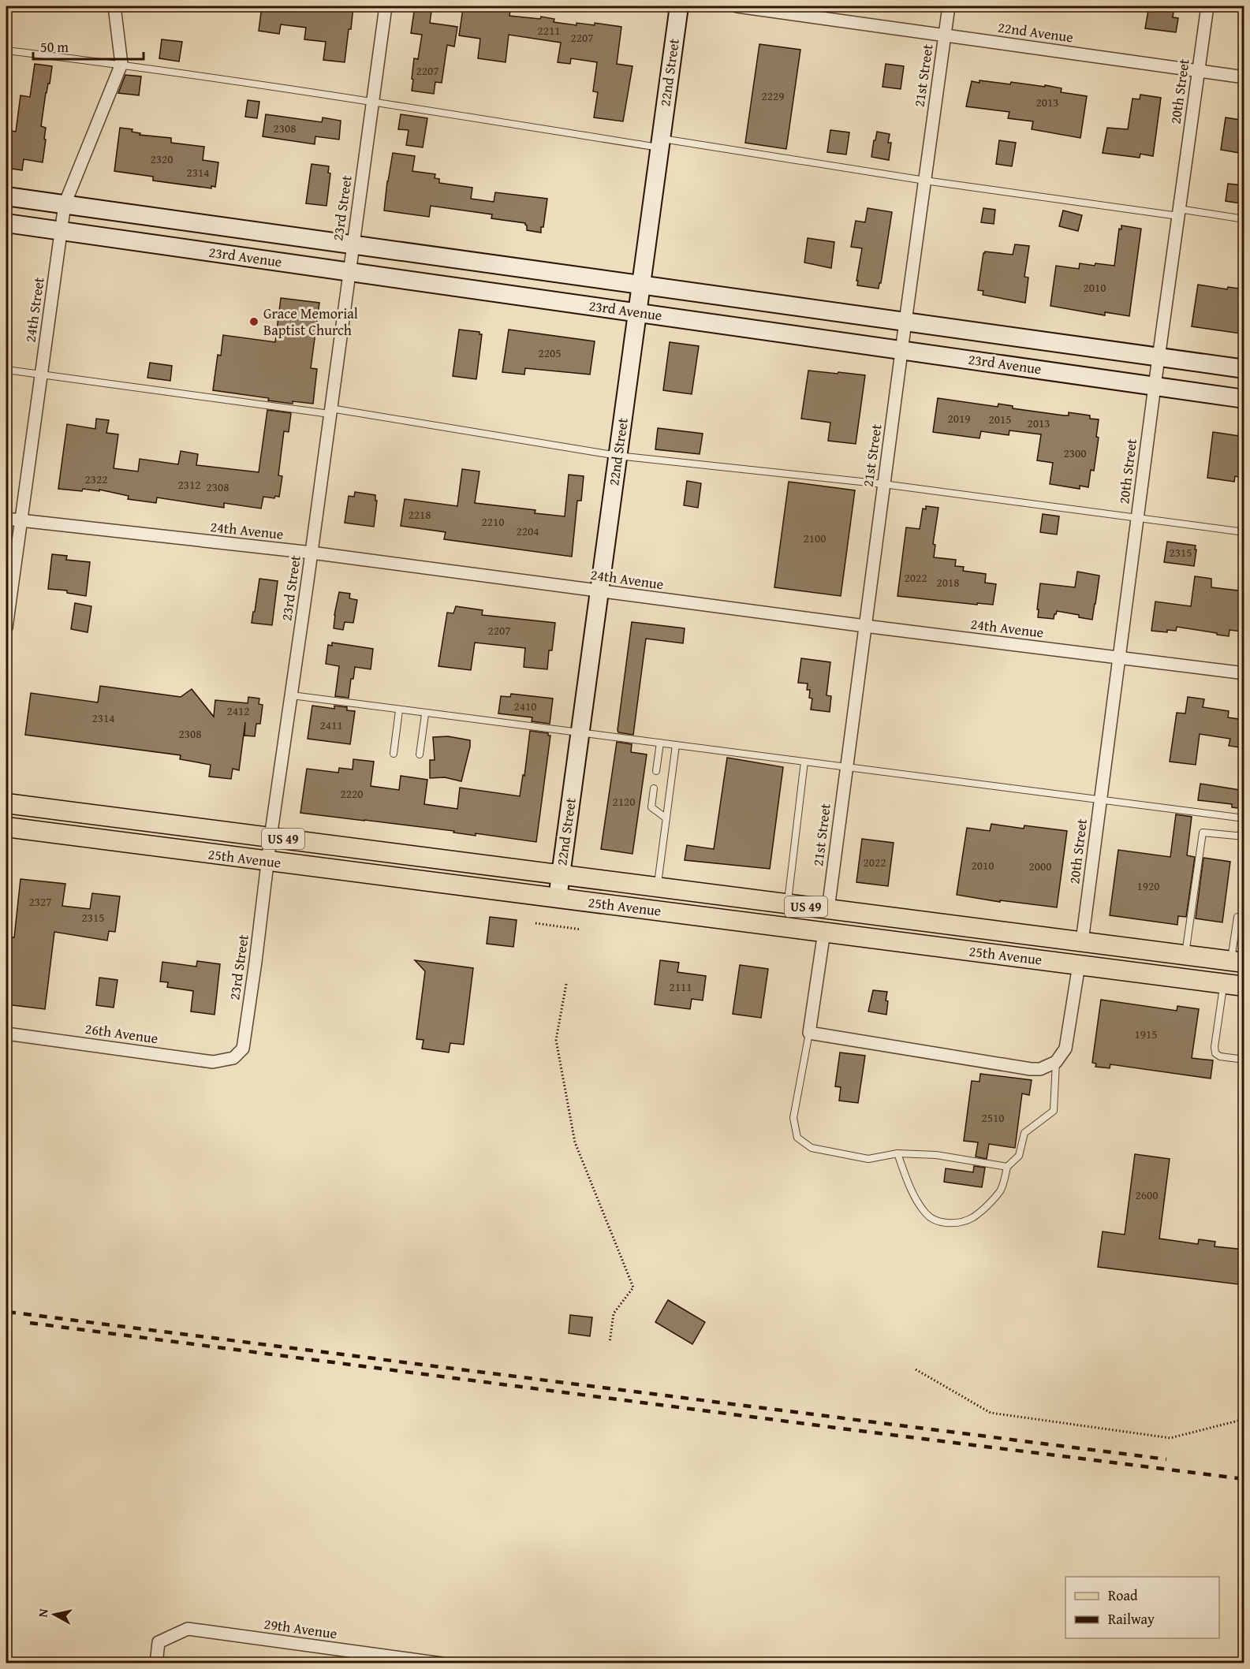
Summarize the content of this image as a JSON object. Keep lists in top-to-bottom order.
{
  "streets": {
    "main road": ["US 49", "25th Avenue"],
    "street": [
      "22nd Avenue",
      "22nd Street",
      "21st Street",
      "20th Street",
      "23rd Street",
      "23rd Avenue",
      "24th Street",
      "24th Avenue",
      "26th Avenue",
      "29th Avenue"
    ]
  },
  "crossings": [
    ["22nd Avenue", "21st Street"],
    ["22nd Avenue", "20th Street"],
    ["22nd Street", "23rd Avenue"],
    ["22nd Street", "24th Avenue"],
    ["22nd Street", "25th Avenue"],
    ["21st Street", "23rd Avenue"],
    ["21st Street", "24th Avenue"],
    ["21st Street", "25th Avenue"],
    ["20th Street", "23rd Avenue"],
    ["20th Street", "24th Avenue"],
    ["20th Street", "25th Avenue"],
    ["23rd Street", "23rd Avenue"],
    ["23rd Street", "24th Avenue"],
    ["23rd Street", "25th Avenue"],
    ["23rd Street", "26th Avenue"],
    ["23rd Avenue", "24th Street"],
    ["24th Street", "24th Avenue"]
  ],
  "places": ["Grace Memorial Baptist Church"],
  "house_numbers": [
    "2211",
    "2207",
    "2207",
    "2229",
    "2013",
    "2308",
    "2320",
    "2314",
    "2010",
    "2205",
    "2019",
    "2015",
    "2013",
    "2300",
    "2322",
    "2312",
    "2308",
    "2218",
    "2210",
    "2204",
    "2100",
    "2315",
    "2022",
    "2018",
    "2207",
    "2410",
    "2412",
    "2314",
    "2411",
    "2308",
    "2220",
    "2120",
    "2022",
    "2010",
    "2000",
    "1920",
    "2327",
    "2315",
    "2111",
    "1915",
    "2510",
    "2600"
  ],
  "legend": ["Road", "Railway"],
  "scale_bar": "50 m",
  "north": "left"
}
